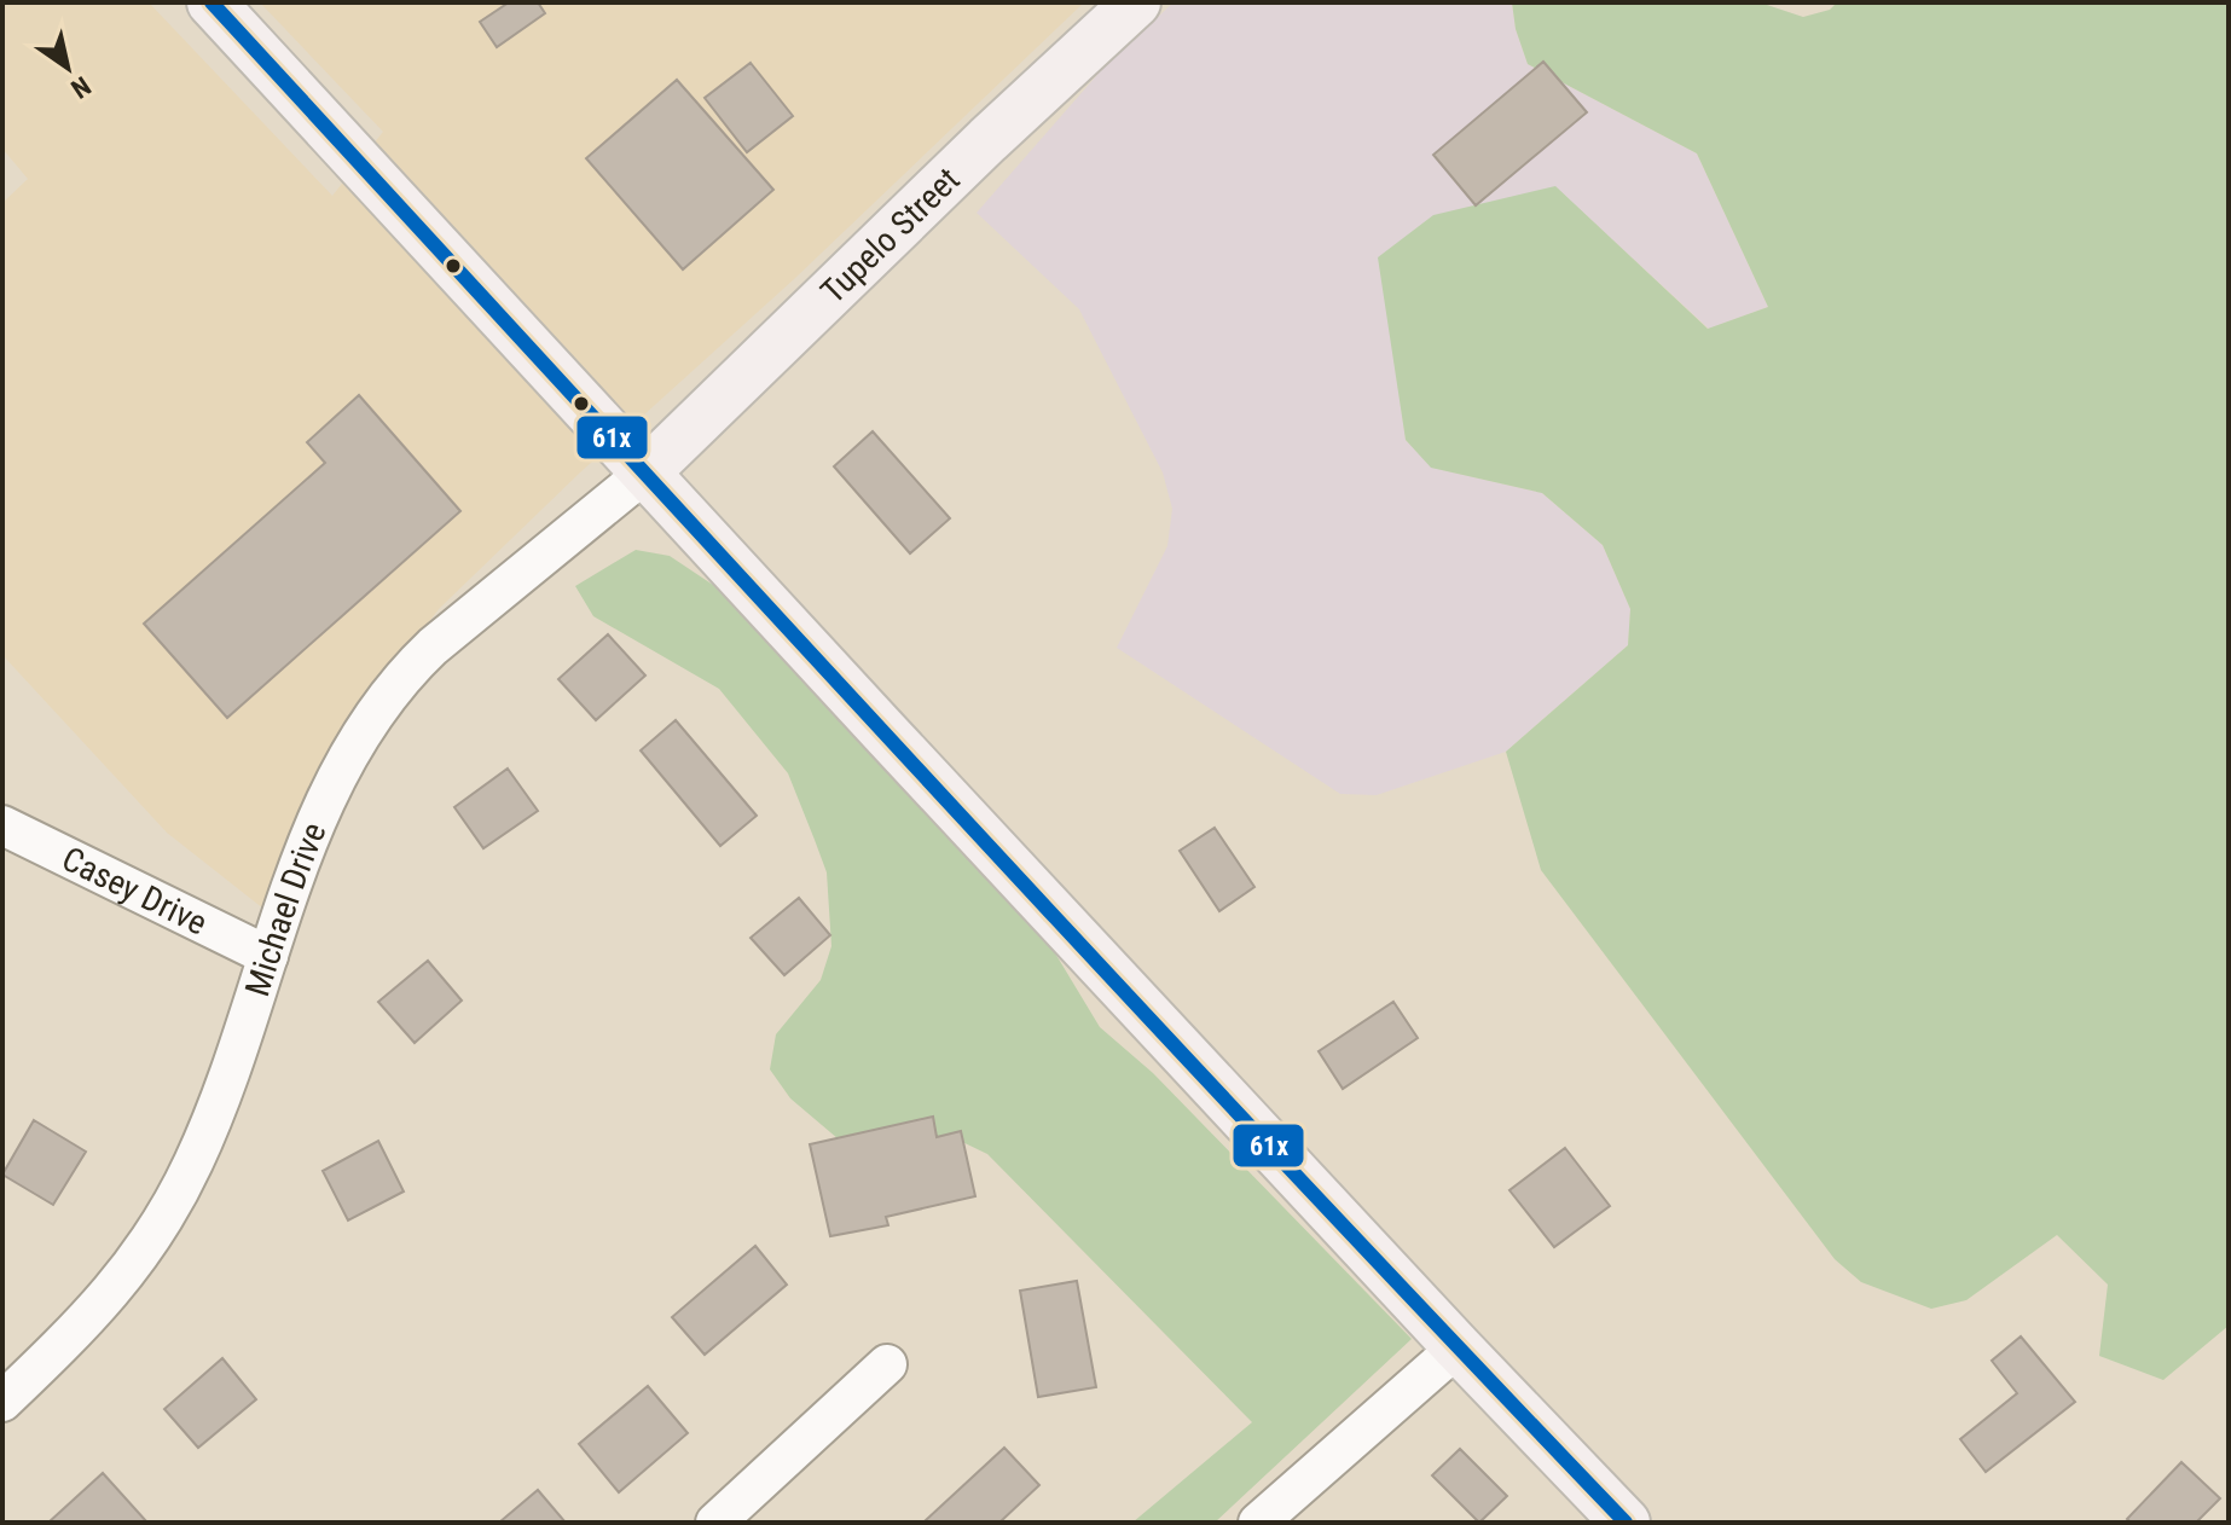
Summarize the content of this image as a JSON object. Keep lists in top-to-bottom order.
{
  "streets": {
    "main road": ["Tupelo Street"],
    "street": ["Casey Drive", "Michael Drive"]
  },
  "crossings": [
    ["Tupelo Street", "Michael Drive"],
    ["Casey Drive", "Michael Drive"]
  ],
  "lines": ["transit line 61x"],
  "north": "bottom right"
}
